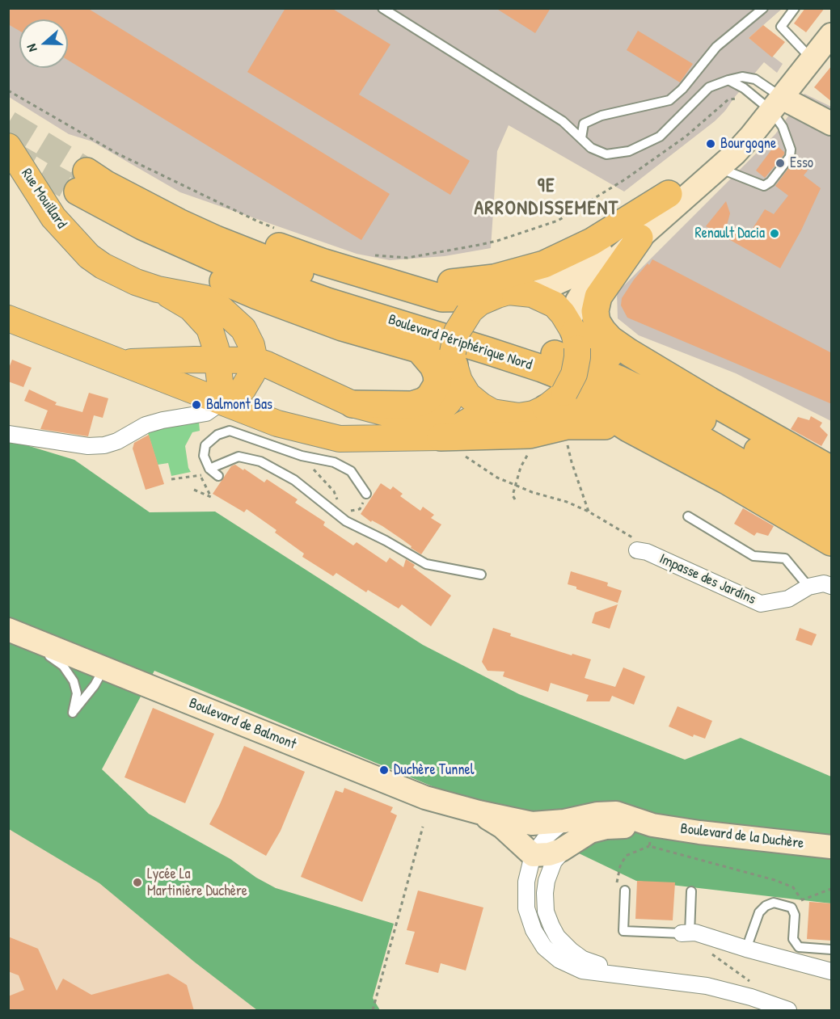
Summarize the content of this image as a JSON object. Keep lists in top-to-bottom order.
{
  "streets": {
    "highway": ["Boulevard Périphérique Nord"],
    "main road": ["Rue Mouillard"],
    "street": ["Impasse des Jardins", "Boulevard de Balmont", "Boulevard de la Duchère"]
  },
  "crossings": [
    ["Boulevard de Balmont", "Boulevard de la Duchère"]
  ],
  "districts": ["9E ARRONDISSEMENT"],
  "places": [
    "Bourgogne",
    "Esso",
    "Renault Dacia",
    "Balmont Bas",
    "Duchère Tunnel",
    "Lycée La Martinière Duchère"
  ],
  "north": "left"
}
